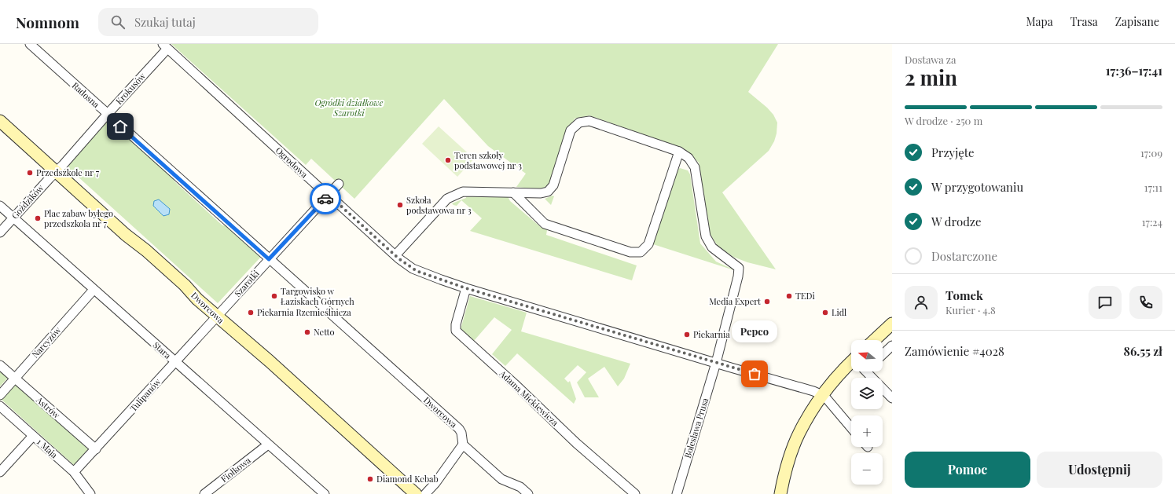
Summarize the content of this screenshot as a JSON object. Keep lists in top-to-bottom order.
{
  "streets": {
    "street": [
      "Krokusów",
      "Radosna",
      "Ogrodowa",
      "Goździków",
      "Szarotki",
      "Dworcowa",
      "Narcyzów",
      "Stara",
      "Tulipanów",
      "Adama Mickiewicza",
      "Astrów",
      "Bolesława Prusa",
      "1 Maja",
      "Fiołkowa"
    ]
  },
  "crossings": [
    ["Krokusów", "Radosna"],
    ["Krokusów", "Ogrodowa"],
    ["Krokusów", "Goździków"],
    ["Krokusów", "Dworcowa"],
    ["Radosna", "Szarotki"],
    ["Radosna", "Dworcowa"],
    ["Ogrodowa", "Szarotki"],
    ["Ogrodowa", "Adama Mickiewicza"],
    ["Ogrodowa", "Bolesława Prusa"],
    ["Goździków", "Dworcowa"],
    ["Goździków", "Stara"],
    ["Szarotki", "Dworcowa"],
    ["Szarotki", "Tulipanów"],
    ["Dworcowa", "Tulipanów"],
    ["Narcyzów", "Stara"],
    ["Narcyzów", "Astrów"],
    ["Stara", "Tulipanów"],
    ["Stara", "Fiołkowa"],
    ["Tulipanów", "Astrów"],
    ["Tulipanów", "1 Maja"]
  ],
  "parks": ["Ogródki działkowe Szarotki"],
  "places": [
    "Teren szkoły podstawowej nr 3",
    "Przedszkole nr 7",
    "Szkoła podstawowa nr 3",
    "Plac zabaw byłego przedszkola nr 7",
    "Targowisko w Łaziskach Górnych",
    "TEDi",
    "Media Expert",
    "Piekarnia Rzemieślnicza",
    "Lidl",
    "Netto",
    "Piekarnia",
    "Pepco",
    "Diamond Kebab"
  ],
  "north": "left",
  "page": {
    "header": "Nomnom",
    "search": "Szukaj tutaj",
    "nav": ["Mapa", "Trasa", "Zapisane"],
    "heading": ["2 min", "Dostawa za", "17:36–17:41"],
    "panel": [
      "Tomek",
      "Kurier · 4.8",
      "Zamówienie #4028",
      "86.55 zł"
    ],
    "bar": "W drodze · 250 m",
    "list": [
      ["Przyjęte", "17:09"],
      ["W przygotowaniu", "17:11"],
      ["W drodze", "17:24"],
      "Dostarczone"
    ],
    "bubble": "Pepco",
    "map_buttons": ["+", "−"],
    "buttons": ["Pomoc", "Udostępnij"]
  }
}
